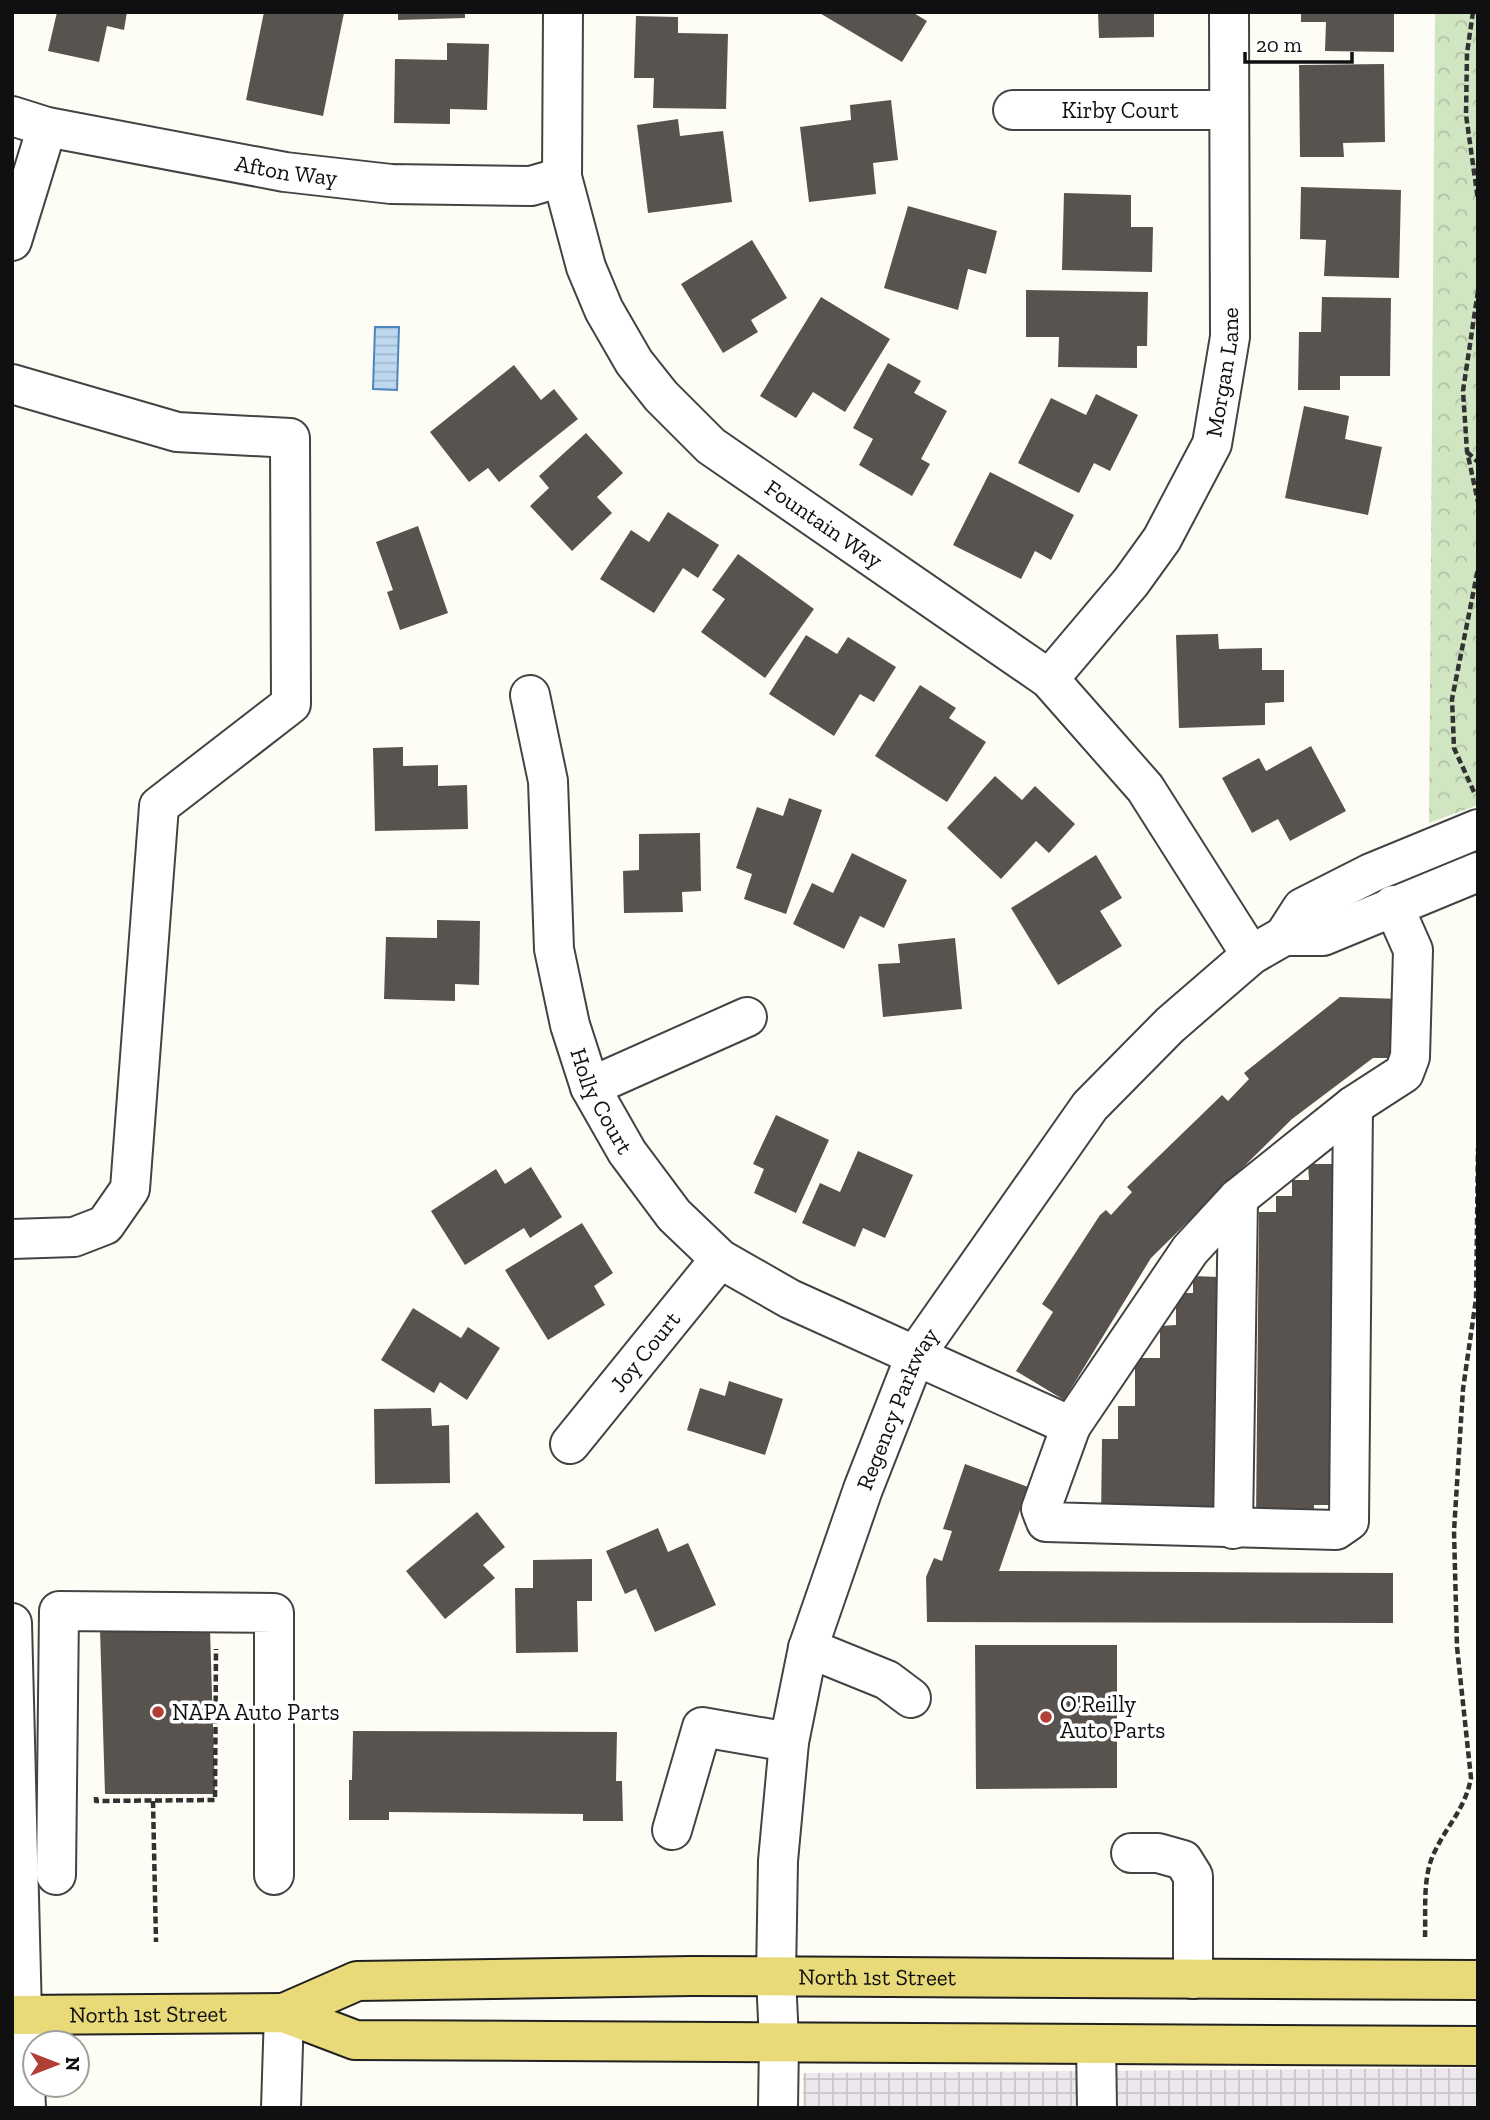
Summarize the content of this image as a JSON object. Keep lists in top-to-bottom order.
{
  "streets": {
    "main road": ["North 1st Street"],
    "street": [
      "Kirby Court",
      "Afton Way",
      "Morgan Lane",
      "Fountain Way",
      "Holly Court",
      "Joy Court",
      "Regency Parkway"
    ]
  },
  "crossings": [
    ["Kirby Court", "Morgan Lane"],
    ["Afton Way", "Fountain Way"],
    ["Morgan Lane", "Fountain Way"],
    ["Fountain Way", "Regency Parkway"],
    ["Holly Court", "Joy Court"],
    ["Holly Court", "Regency Parkway"],
    ["Regency Parkway", "North 1st Street"]
  ],
  "places": ["NAPA Auto Parts", "O'Reilly Auto Parts"],
  "scale_bar": "20 m",
  "north": "right"
}
